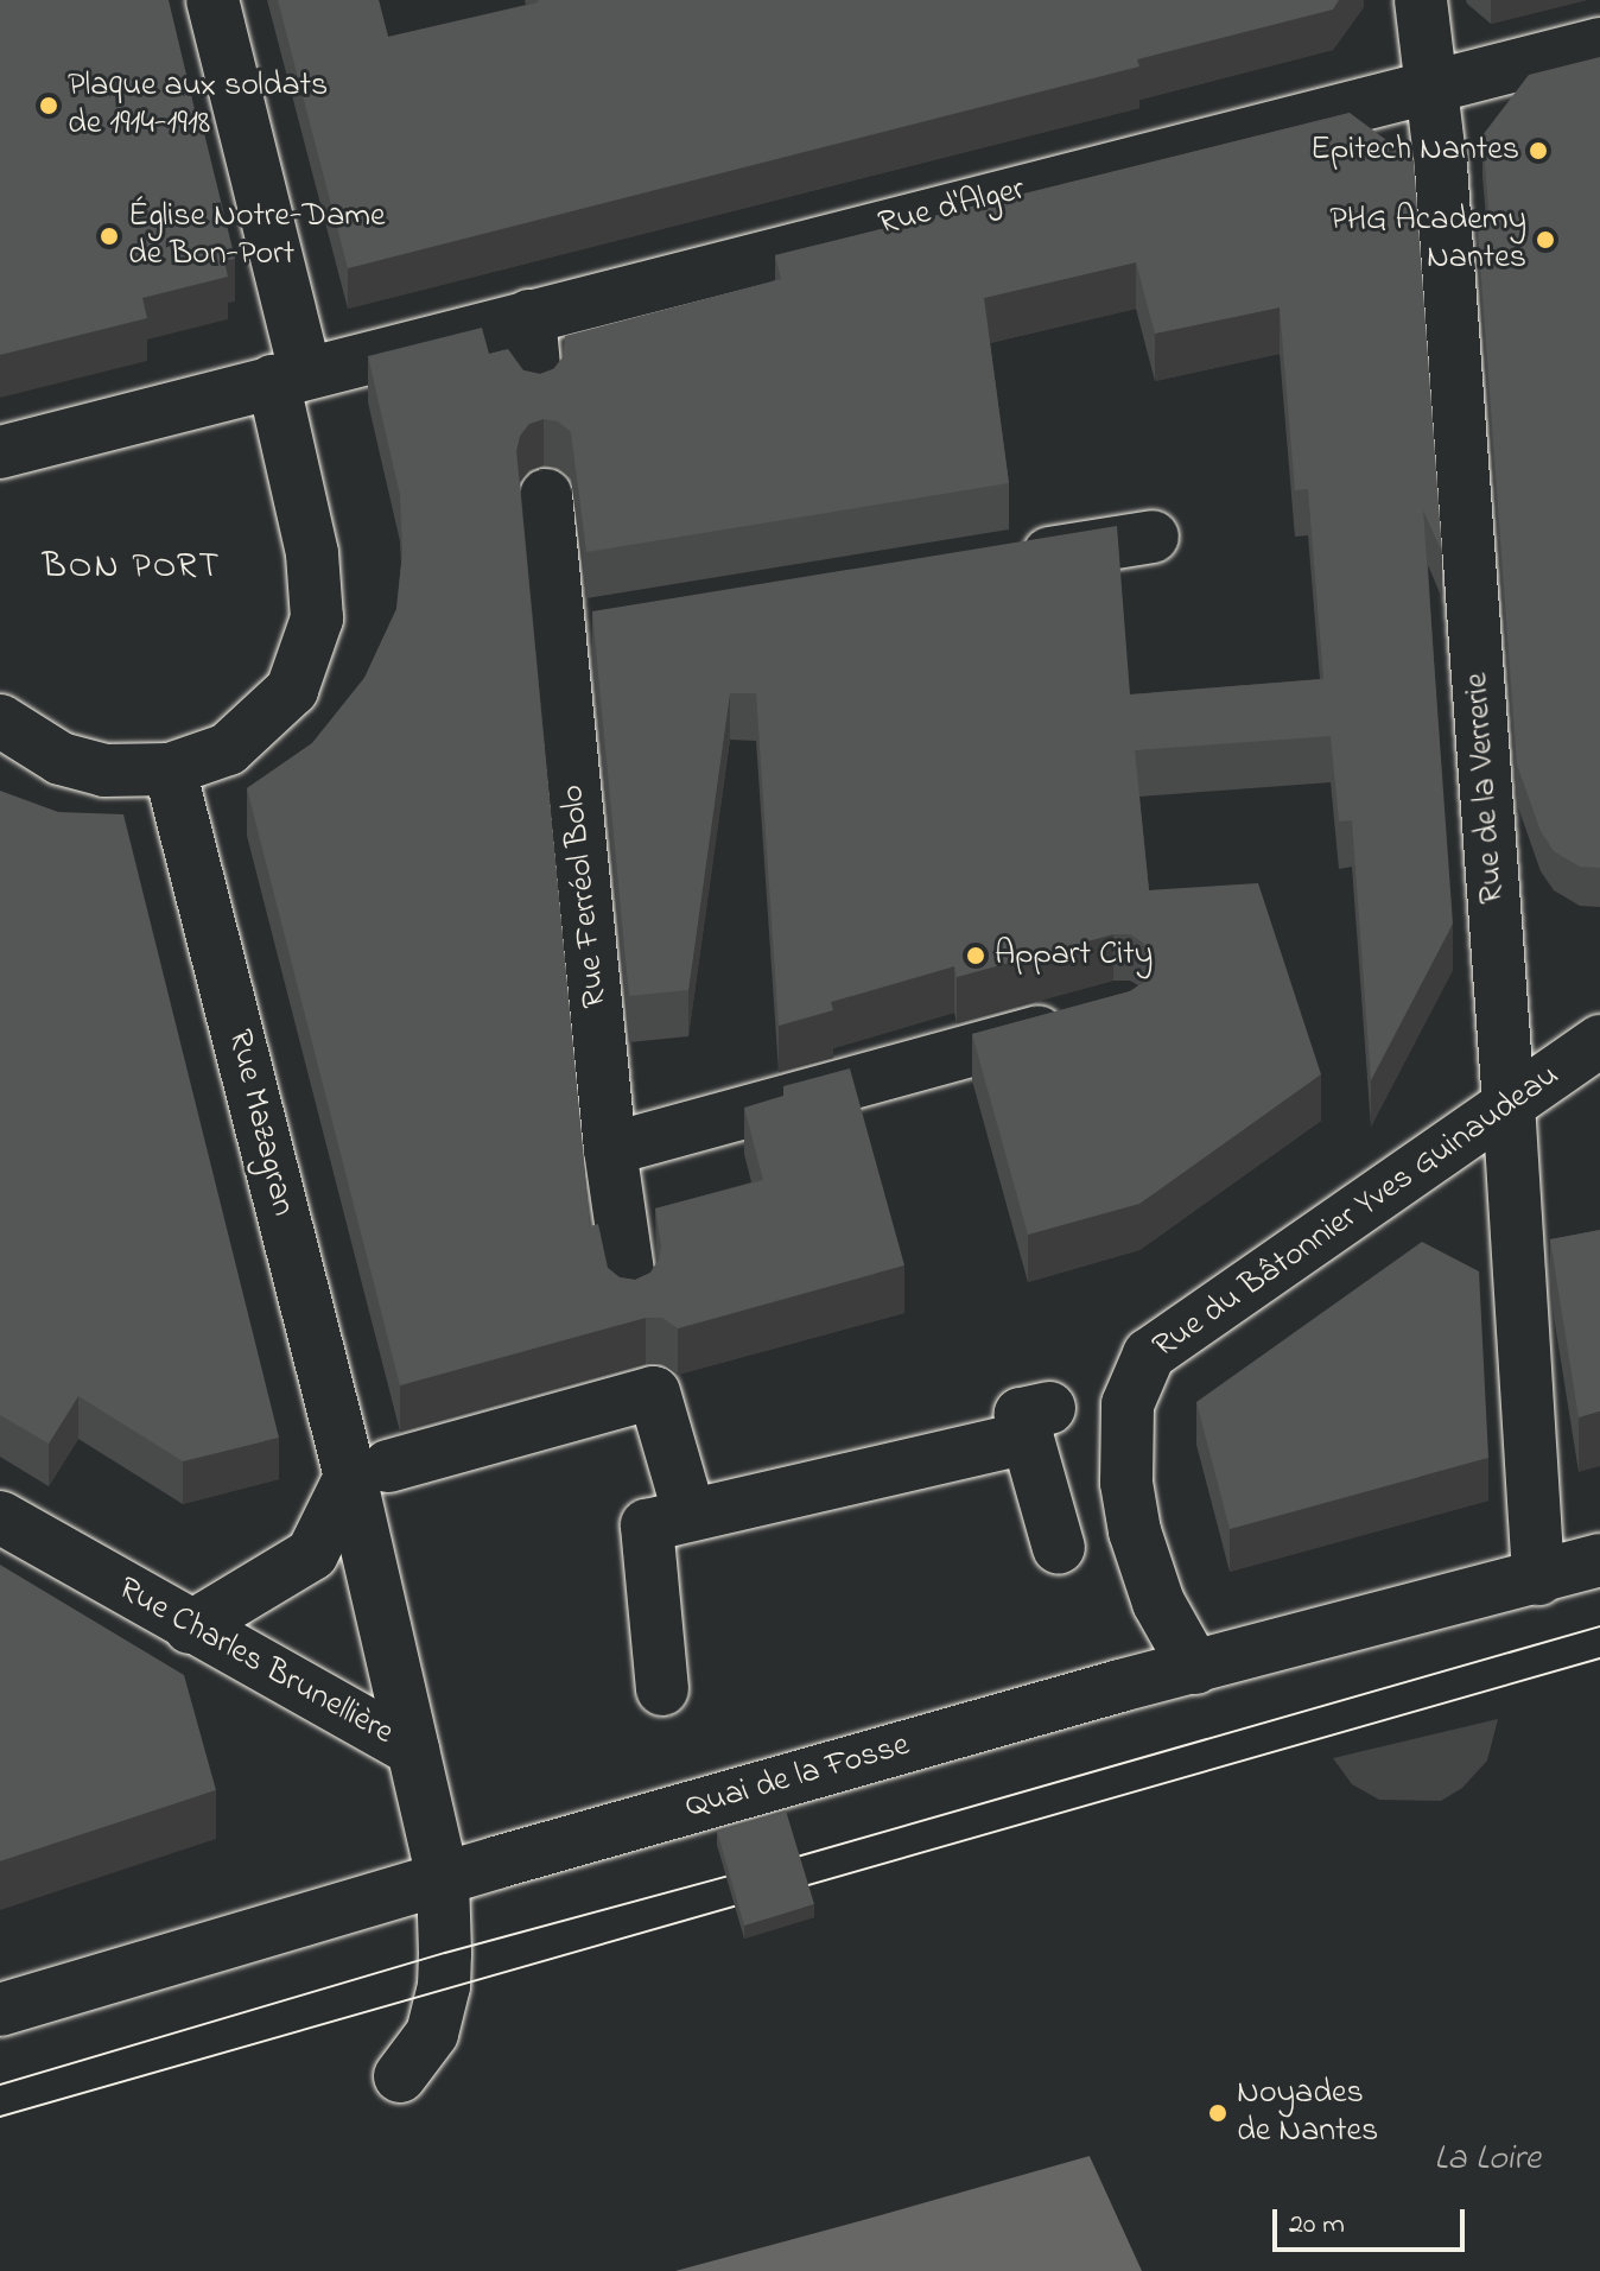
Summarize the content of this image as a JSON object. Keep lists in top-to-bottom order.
{
  "streets": {
    "street": [
      "Rue d'Alger",
      "Rue de la Verrerie",
      "Rue Ferréol Bolo",
      "Rue Mazagran",
      "Rue du Bâtonnier Yves Guinaudeau",
      "Rue Charles Brunellière",
      "Quai de la Fosse"
    ]
  },
  "crossings": [
    ["Rue d'Alger", "Rue de la Verrerie"],
    ["Rue de la Verrerie", "Rue du Bâtonnier Yves Guinaudeau"],
    ["Rue de la Verrerie", "Quai de la Fosse"],
    ["Rue Mazagran", "Rue Charles Brunellière"],
    ["Rue du Bâtonnier Yves Guinaudeau", "Quai de la Fosse"],
    ["Rue Charles Brunellière", "Quai de la Fosse"]
  ],
  "districts": ["BON PORT"],
  "water": ["La Loire"],
  "places": [
    "Plaque aux soldats de 1914-1918",
    "Epitech Nantes",
    "Église Notre-Dame de Bon-Port",
    "PHG Academy Nantes",
    "Appart City",
    "Noyades de Nantes"
  ],
  "scale_bar": "20 m"
}
